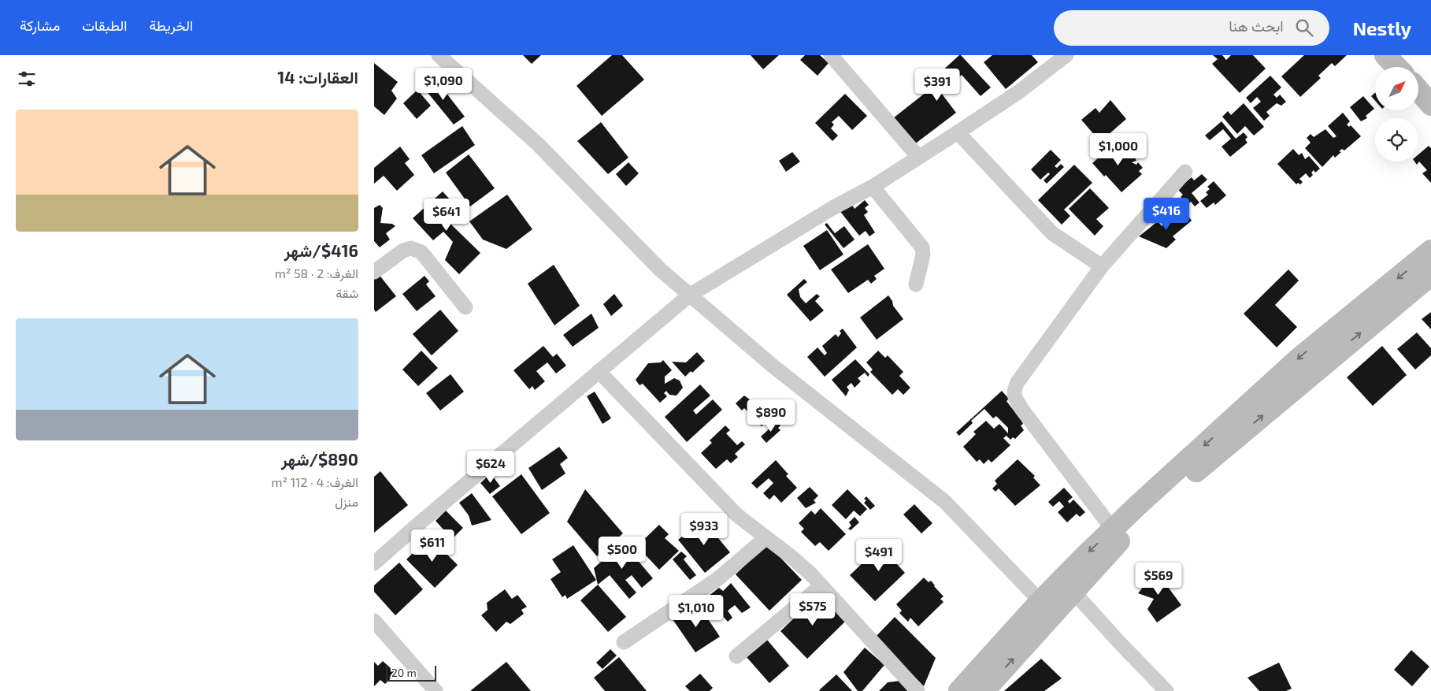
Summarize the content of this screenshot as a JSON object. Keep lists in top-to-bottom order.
{
  "scale_bar": "20 m",
  "north": "top right",
  "page": {
    "header": "Nestly",
    "search": "ابحث هنا",
    "nav": ["الخريطة", "الطبقات", "مشاركة"],
    "heading": "العقارات: 14",
    "price": [
      "$1,090",
      "$391",
      "$1,000",
      "$416",
      "$641",
      "$890",
      "$624",
      "$933",
      "$611",
      "$500",
      "$491",
      "$569",
      "$575",
      "$1,010"
    ],
    "list": [
      {
        "name": "$416/شهر",
        "note": "الغرف: 2 · 58 m² · شقة"
      },
      {
        "name": "$890/شهر",
        "note": "الغرف: 4 · 112 m² · منزل"
      }
    ],
    "scale": "20 m"
  }
}
